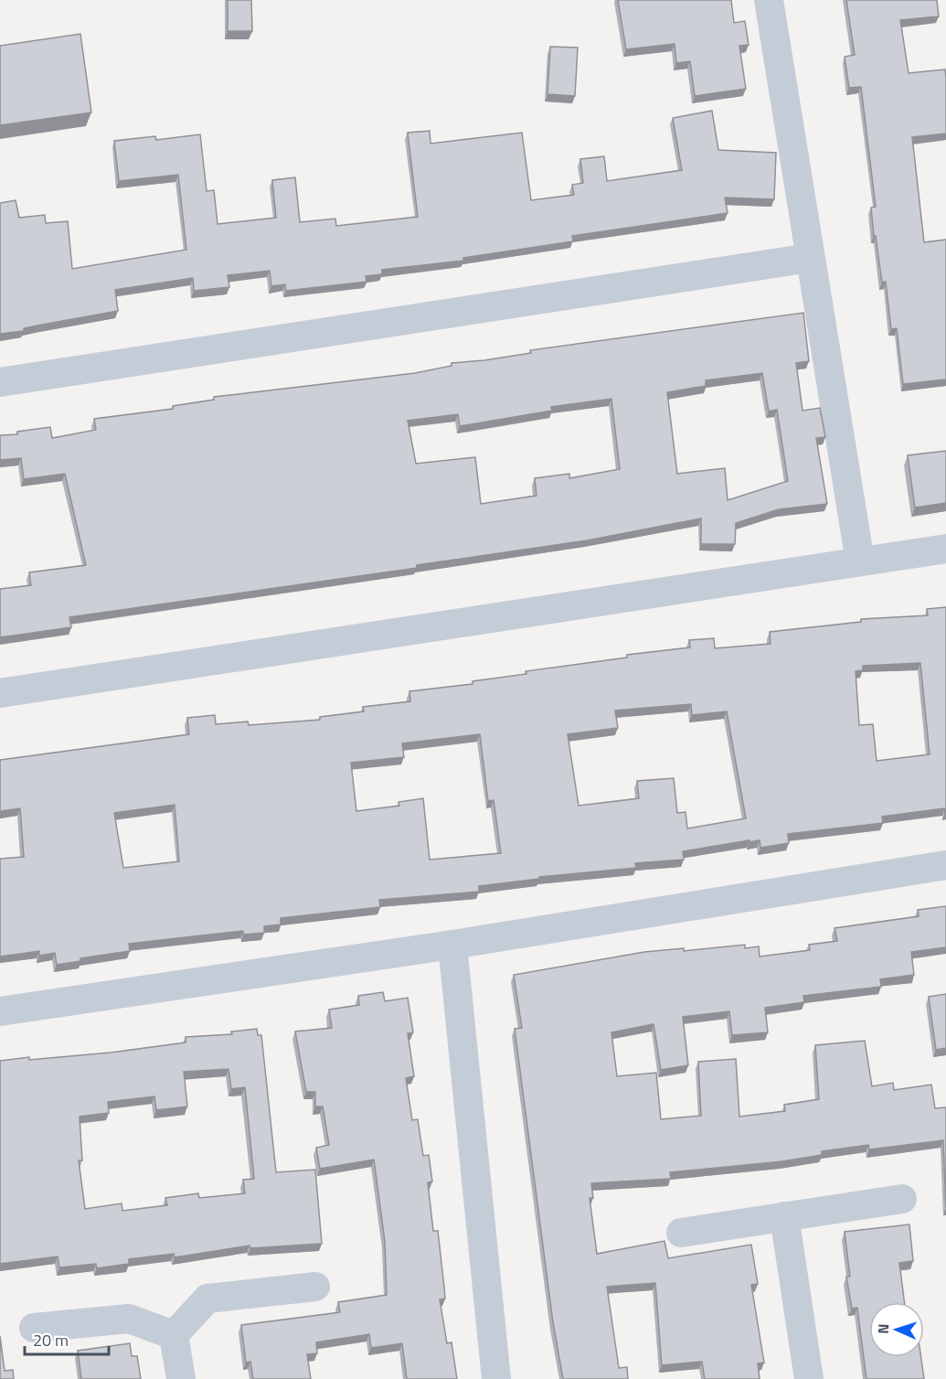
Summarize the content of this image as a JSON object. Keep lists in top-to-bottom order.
{
  "scale_bar": "20 m",
  "north": "left"
}
